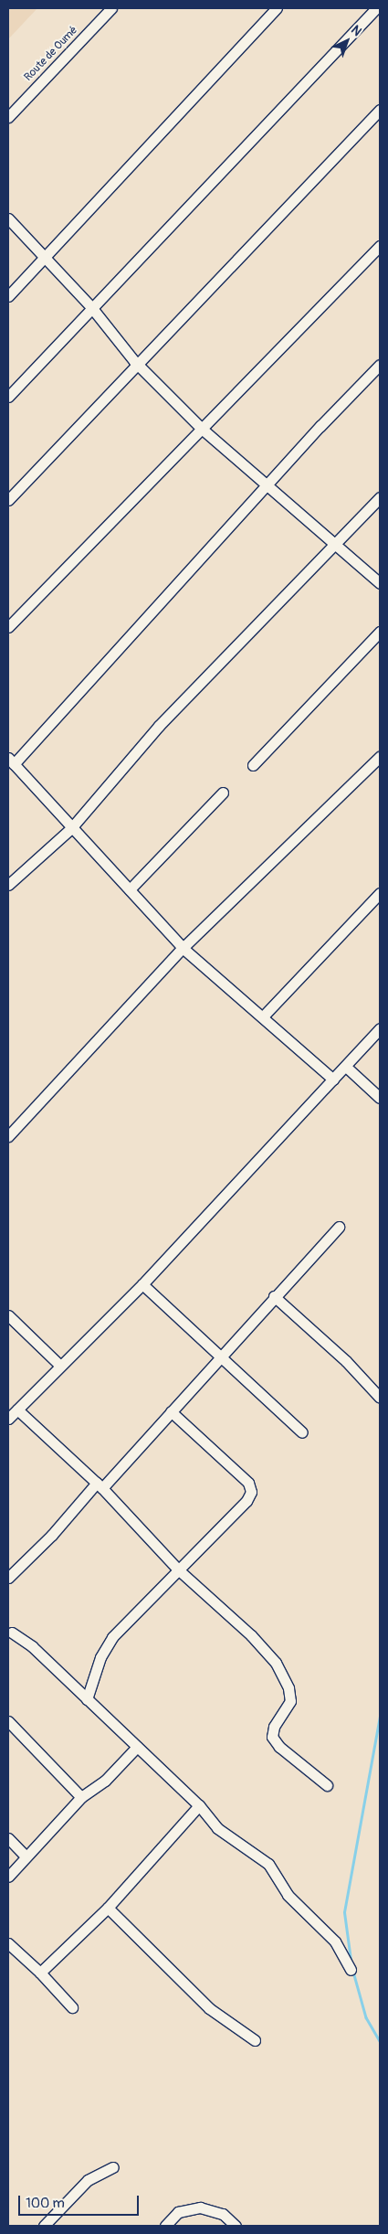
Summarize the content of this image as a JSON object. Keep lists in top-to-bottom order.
{
  "streets": {
    "street": ["Route de Oumé"]
  },
  "scale_bar": "100 m",
  "north": "top right"
}
